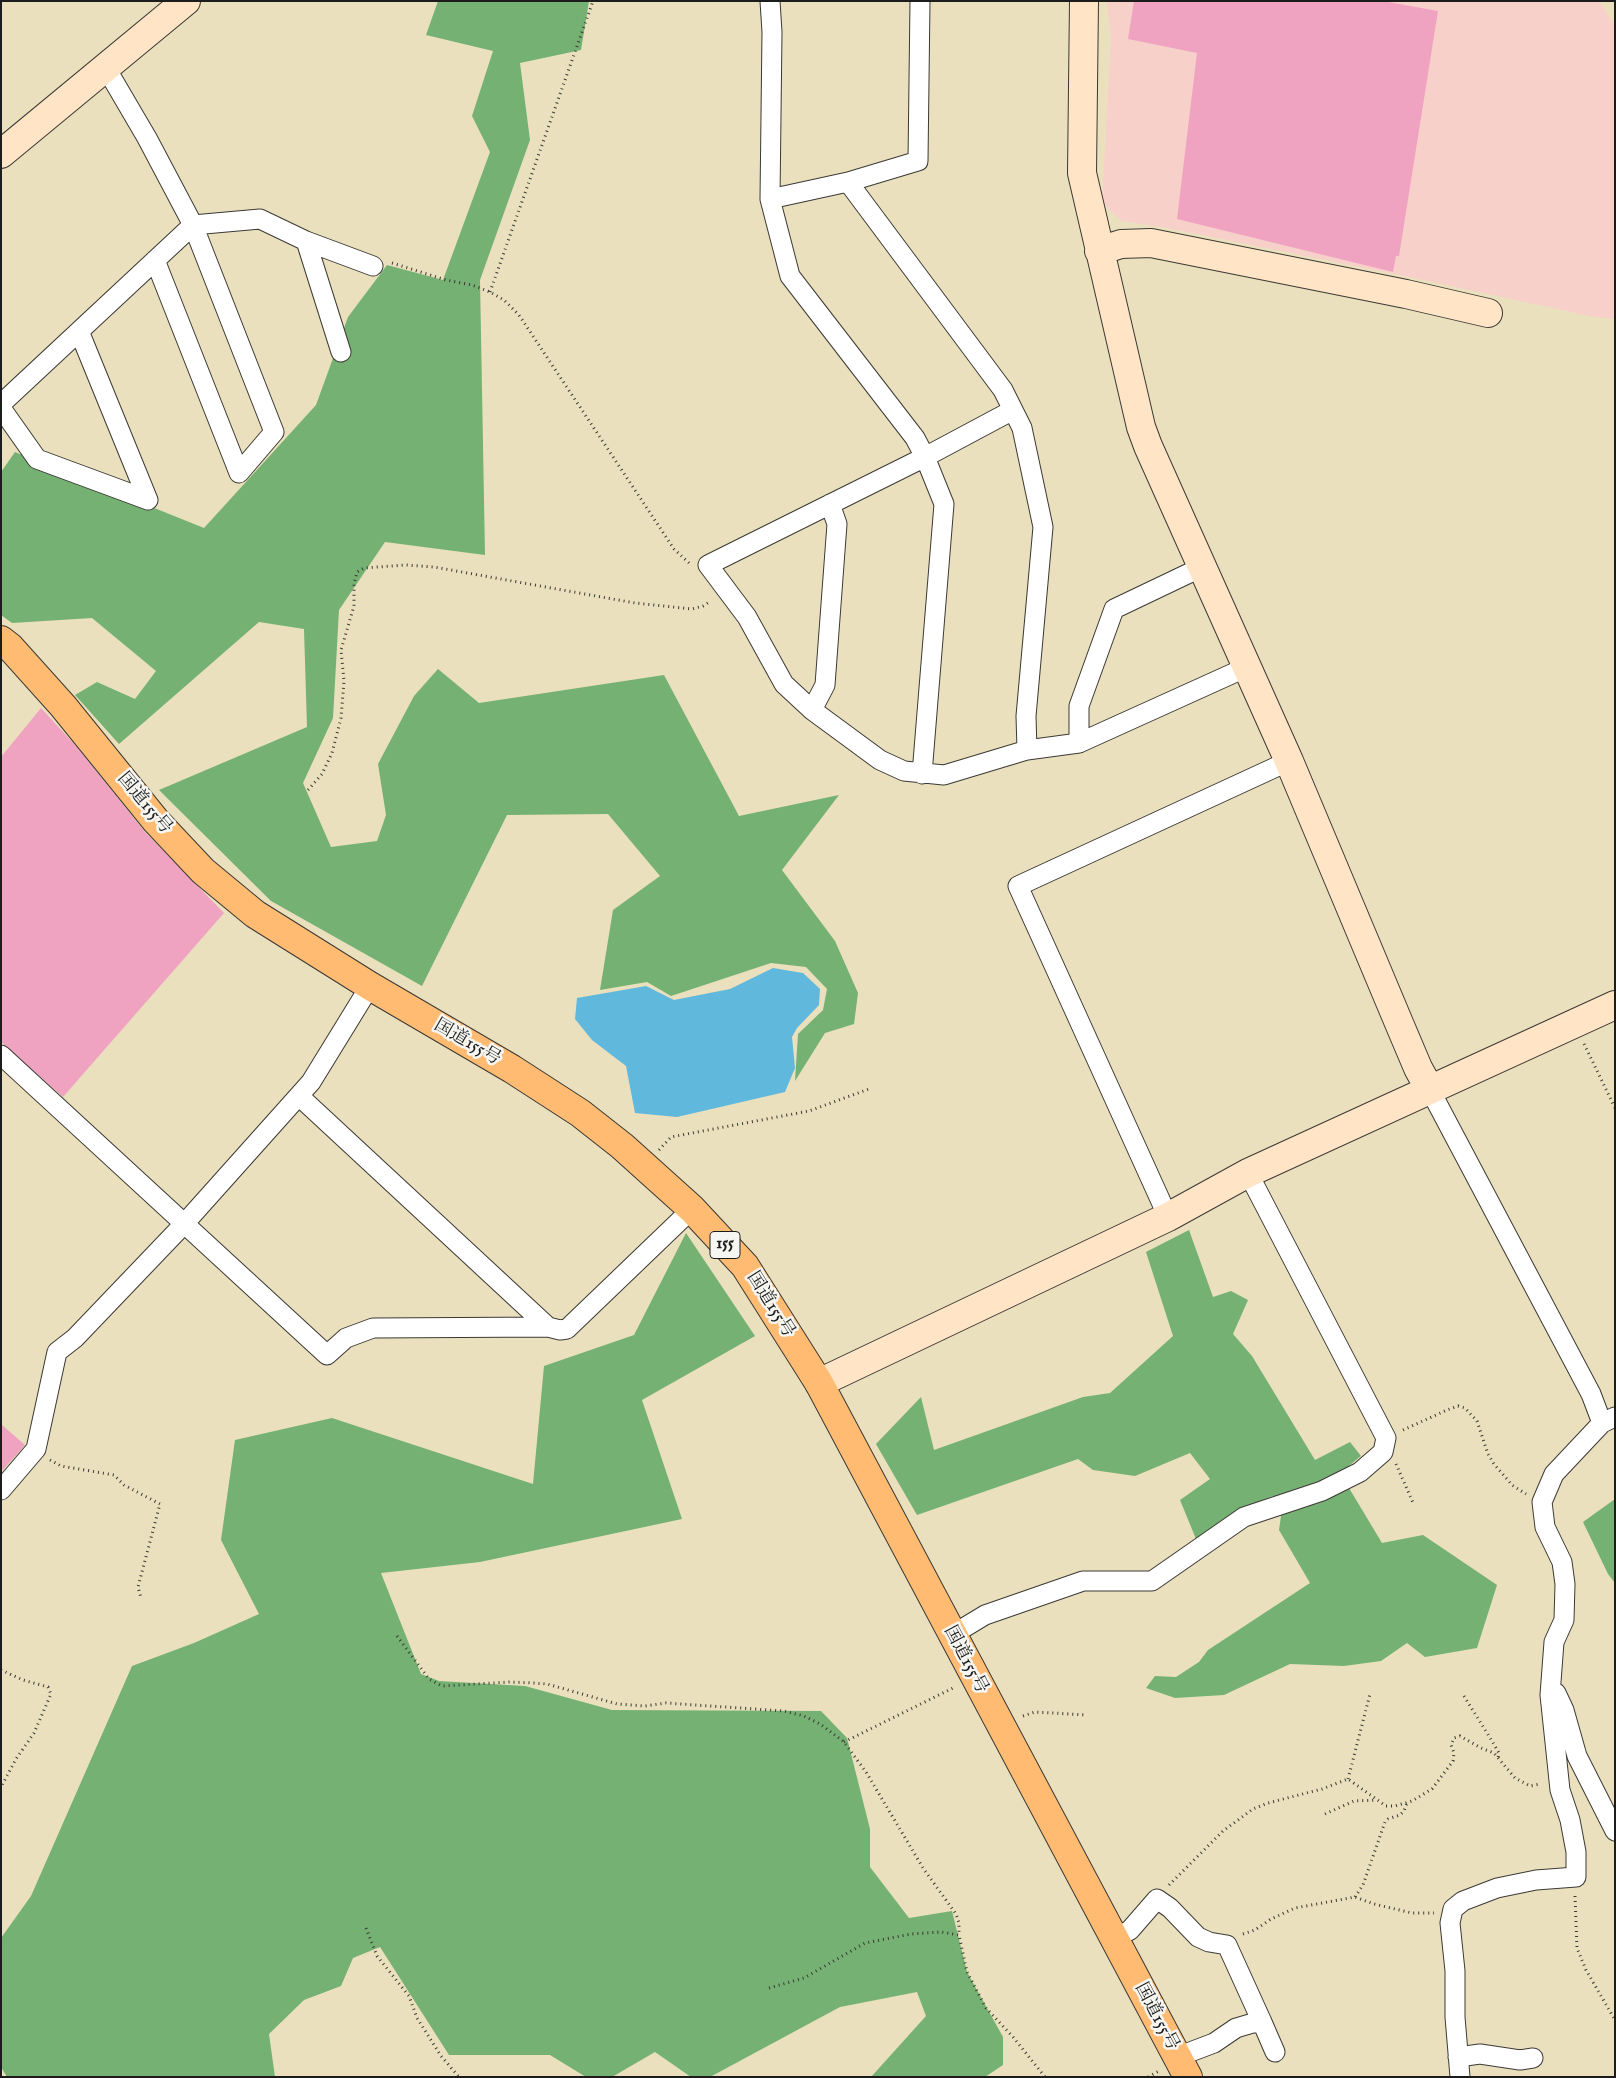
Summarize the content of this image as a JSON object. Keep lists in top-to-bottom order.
{
  "streets": {
    "highway": ["国道155号", "155"]
  }
}
